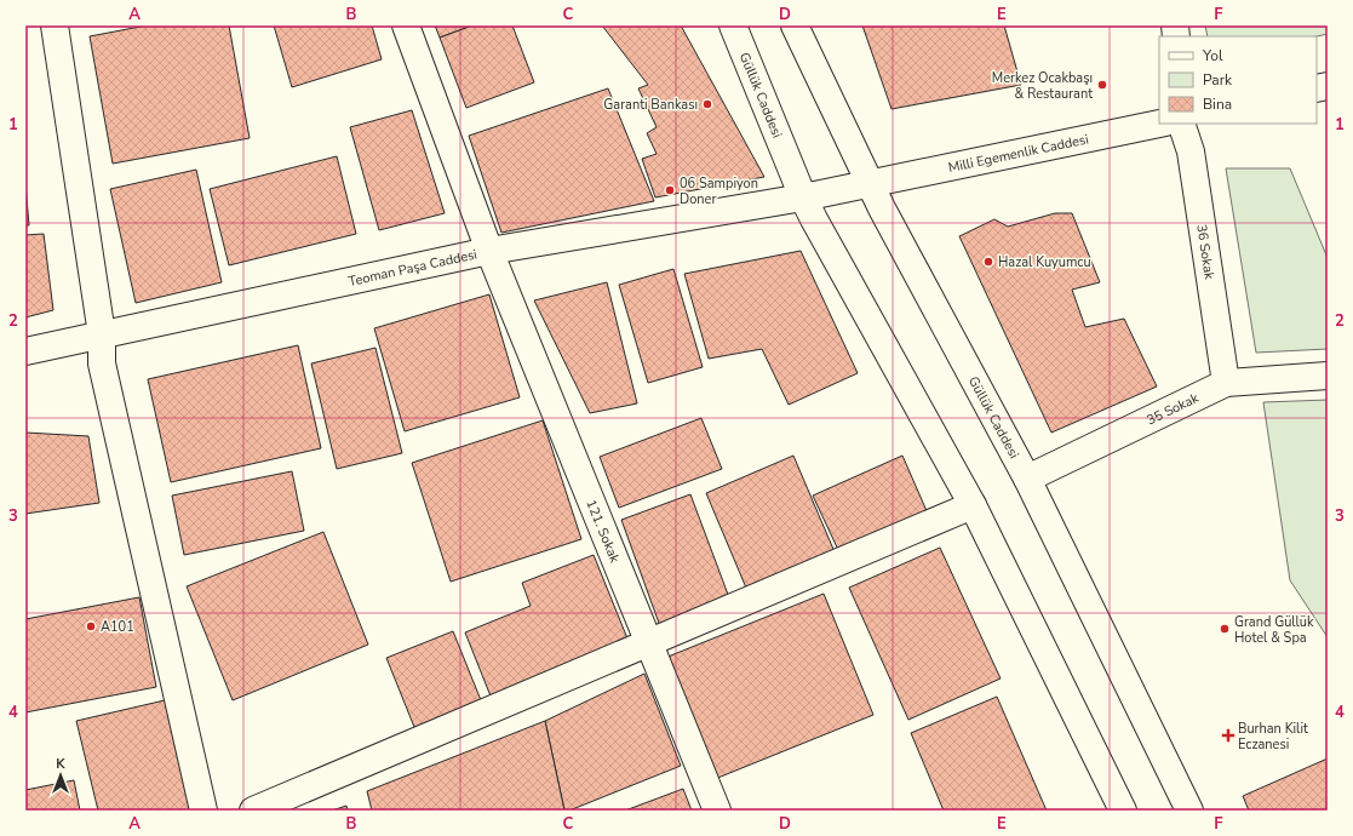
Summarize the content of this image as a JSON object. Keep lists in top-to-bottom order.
{
  "streets": {
    "street": [
      "Güllük Caddesi",
      "Milli Egemenlik Caddesi",
      "36 Sokak",
      "Teoman Paşa Caddesi",
      "35 Sokak",
      "121. Sokak"
    ]
  },
  "crossings": [
    ["Güllük Caddesi", "Milli Egemenlik Caddesi"],
    ["Güllük Caddesi", "Teoman Paşa Caddesi"],
    ["Güllük Caddesi", "35 Sokak"],
    ["Milli Egemenlik Caddesi", "Teoman Paşa Caddesi"],
    ["36 Sokak", "35 Sokak"],
    ["Teoman Paşa Caddesi", "121. Sokak"]
  ],
  "places": {
    "other": [
      "Merkez Ocakbaşı & Restaurant",
      "Garanti Bankası",
      "06 Sampiyon Doner",
      "Hazal Kuyumcu",
      "A101",
      "Grand Güllük Hotel & Spa"
    ],
    "health": ["Burhan Kilit Eczanesi"]
  },
  "legend": ["Yol", "Park", "Bina"],
  "north": "top",
  "grid": {
    "columns": [
      "A",
      "B",
      "C",
      "D",
      "E",
      "F"
    ],
    "rows": [
      "1",
      "2",
      "3",
      "4"
    ]
  }
}
